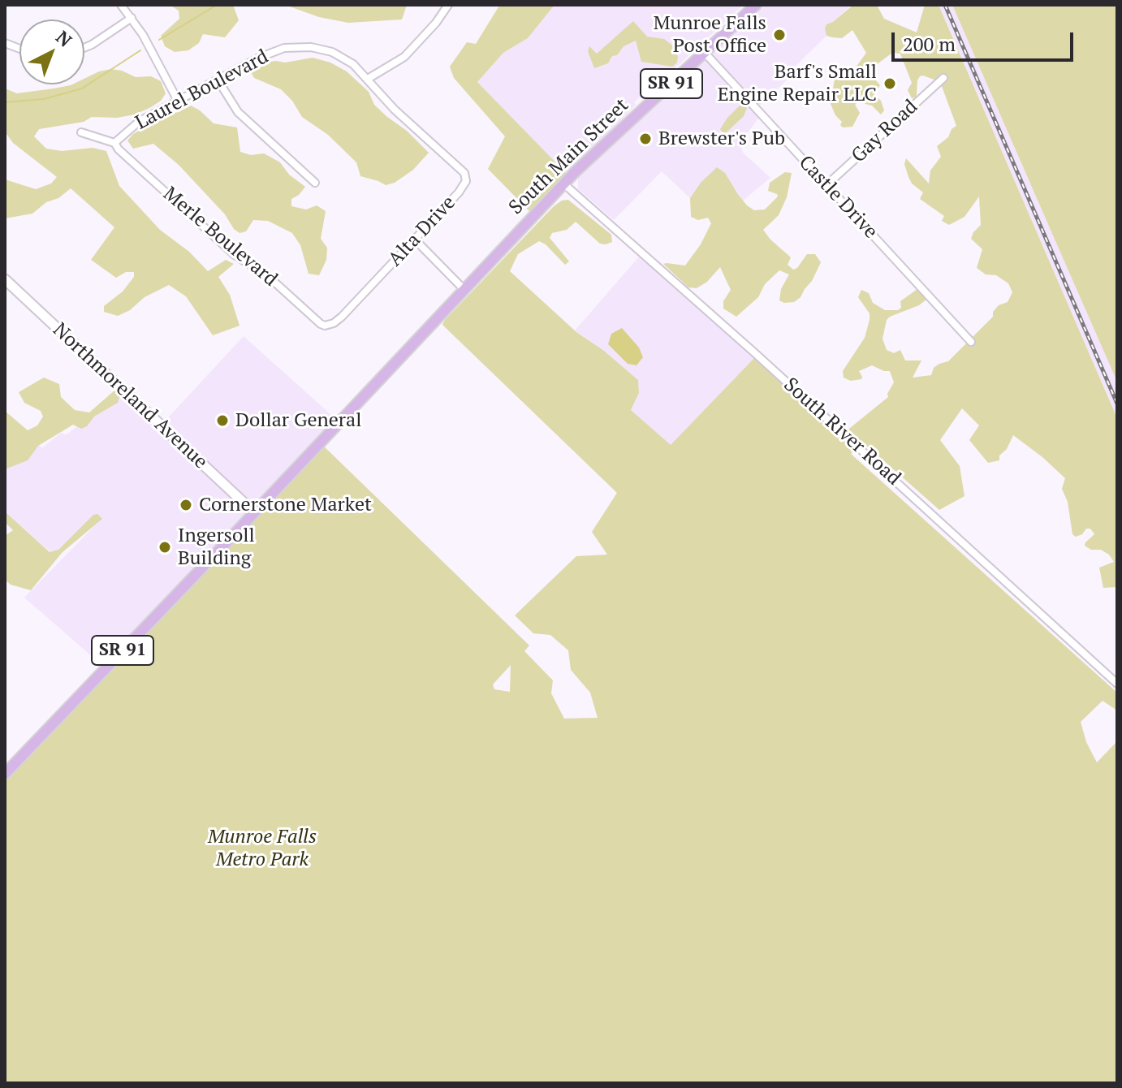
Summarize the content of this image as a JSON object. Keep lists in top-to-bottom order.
{
  "streets": {
    "main road": ["SR 91", "South Main Street"],
    "street": [
      "Laurel Boulevard",
      "Gay Road",
      "Castle Drive",
      "Alta Drive",
      "Merle Boulevard",
      "Northmoreland Avenue",
      "South River Road"
    ]
  },
  "crossings": [
    ["SR 91", "South Main Street"],
    ["SR 91", "Northmoreland Avenue"],
    ["Laurel Boulevard", "Alta Drive"],
    ["Laurel Boulevard", "Merle Boulevard"],
    ["Gay Road", "Castle Drive"],
    ["South Main Street", "Castle Drive"],
    ["South Main Street", "South River Road"],
    ["Alta Drive", "Merle Boulevard"]
  ],
  "parks": ["Munroe Falls Metro Park"],
  "places": [
    "Munroe Falls Post Office",
    "Barf's Small Engine Repair LLC",
    "Brewster's Pub",
    "Dollar General",
    "Cornerstone Market",
    "Ingersoll Building"
  ],
  "scale_bar": "200 m",
  "north": "top right"
}
